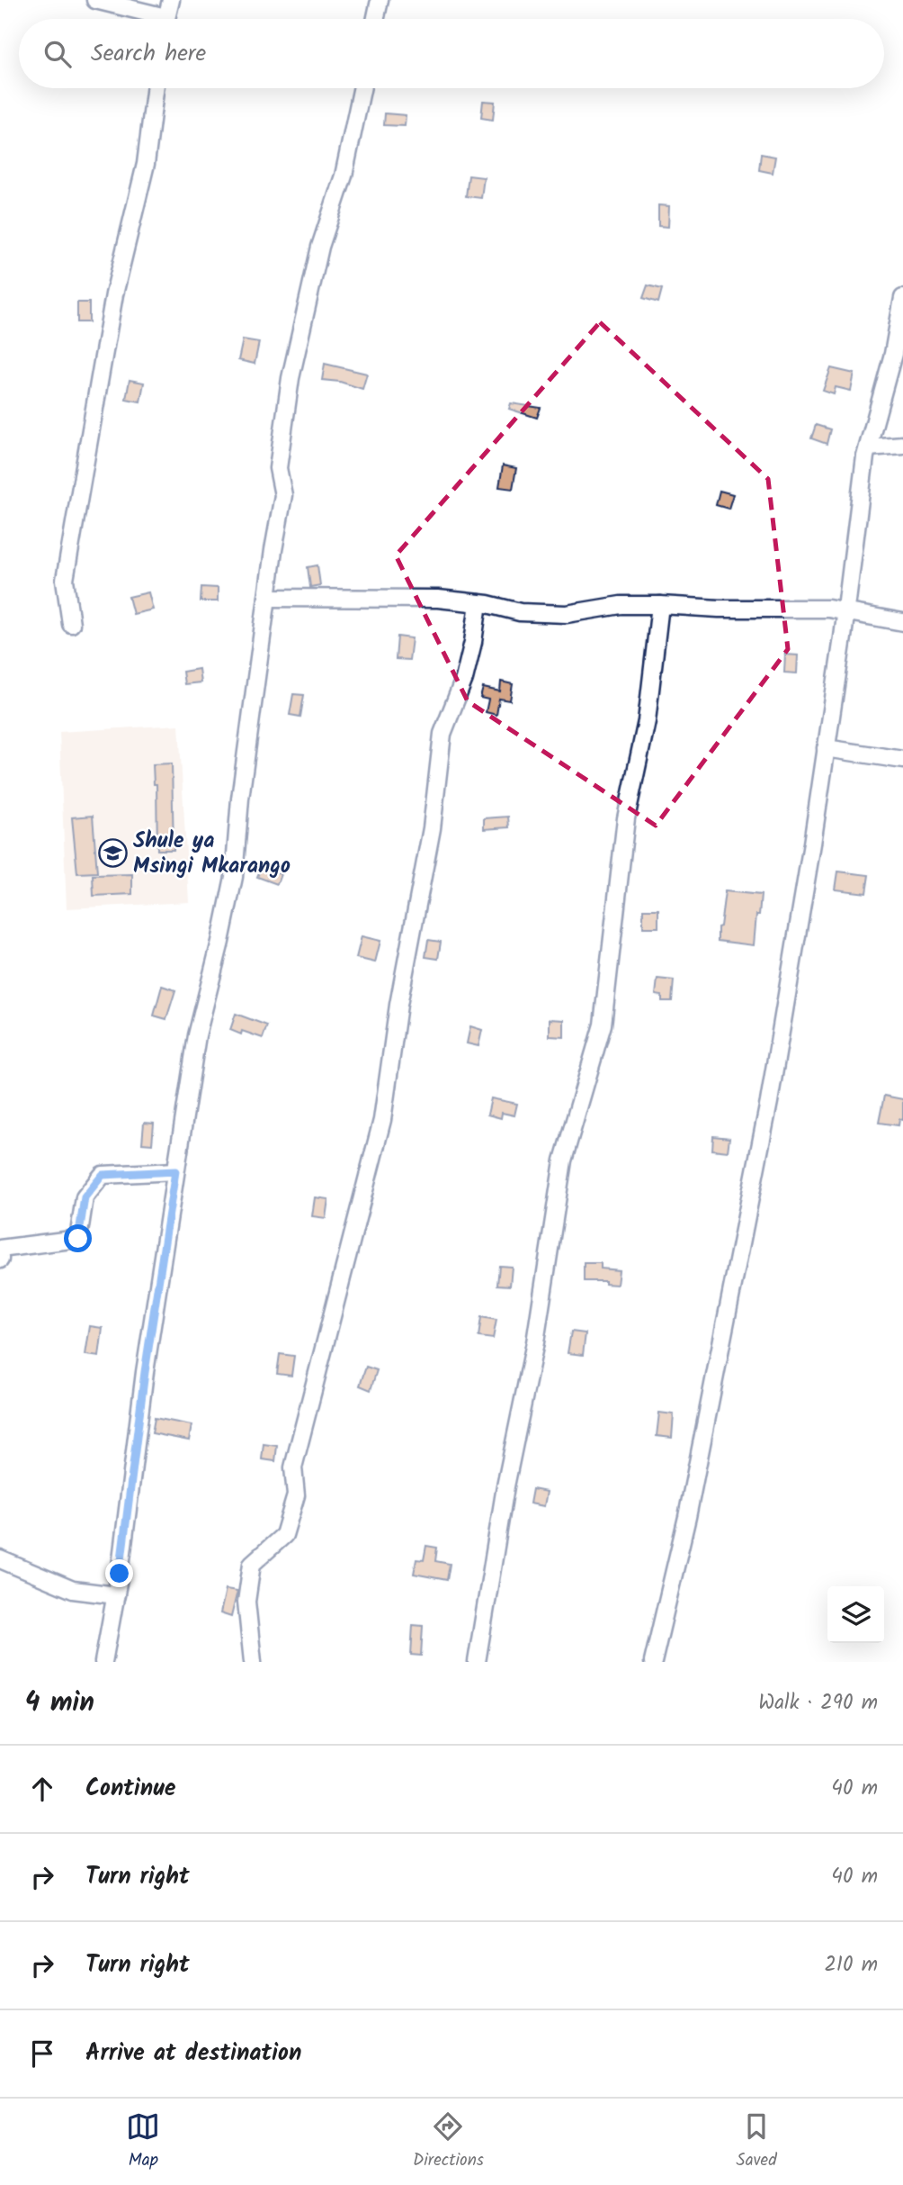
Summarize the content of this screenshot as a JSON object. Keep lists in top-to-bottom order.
{
  "places": {
    "school or university": ["Shule ya Msingi Mkarango"]
  },
  "page": {
    "search": "Search here",
    "heading": ["4 min", "Walk · 290 m"],
    "list": [
      ["Continue", "40 m"],
      ["Turn right", "40 m"],
      ["Turn right", "210 m"],
      "Arrive at destination"
    ],
    "nav": ["Map", "Directions", "Saved"]
  }
}
